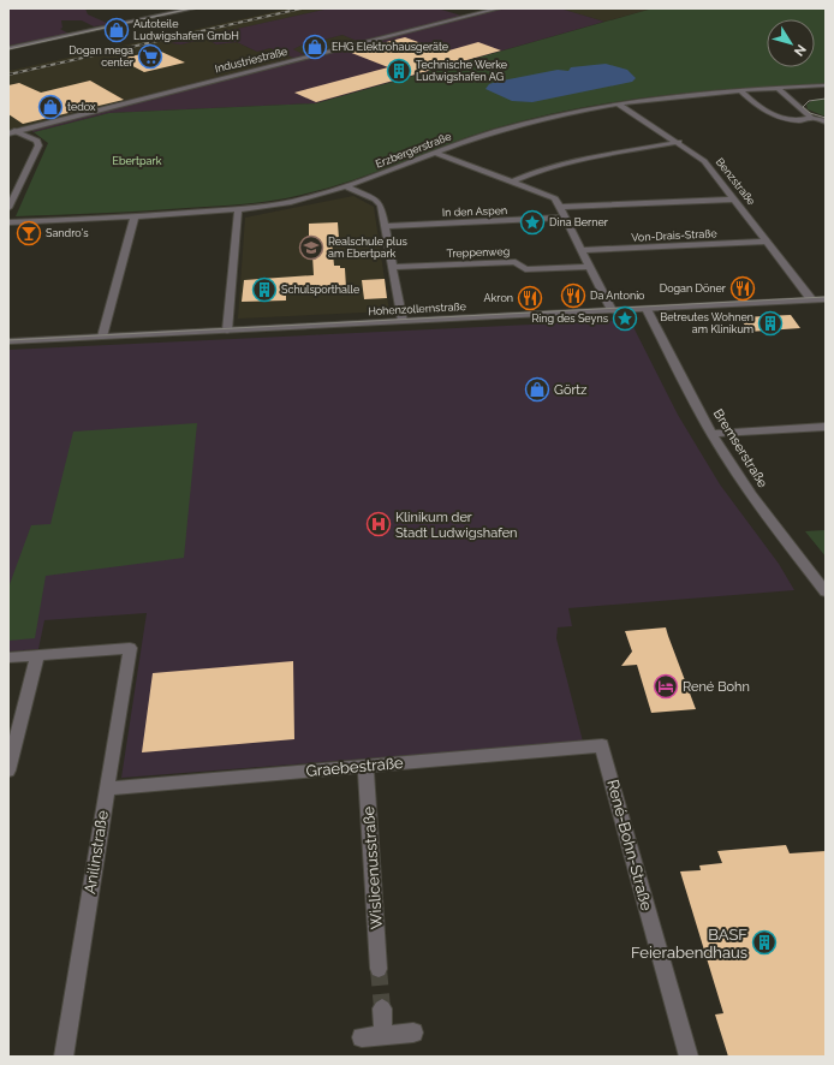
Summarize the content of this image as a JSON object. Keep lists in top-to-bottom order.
{
  "streets": {
    "street": [
      "Industriestraße",
      "Erzbergerstraße",
      "Benzstraße",
      "In den Aspen",
      "Von-Drais-Straße",
      "Treppenweg",
      "Hohenzollernstraße",
      "Bremserstraße",
      "Graebestraße",
      "René-Bohn-Straße",
      "Anilinstraße",
      "Wislicenusstraße"
    ]
  },
  "crossings": [
    ["Erzbergerstraße", "Benzstraße"],
    ["Benzstraße", "Von-Drais-Straße"],
    ["Benzstraße", "Hohenzollernstraße"],
    ["Hohenzollernstraße", "Bremserstraße"],
    ["Graebestraße", "René-Bohn-Straße"],
    ["Graebestraße", "Anilinstraße"],
    ["Graebestraße", "Wislicenusstraße"]
  ],
  "parks": ["Ebertpark"],
  "places": {
    "shop": [
      "Autoteile Ludwigshafen GmbH",
      "EHG Elektrohausgeräte",
      "tedox",
      "Görtz"
    ],
    "supermarket": ["Dogan mega center"],
    "building": [
      "Technische Werke Ludwigshafen AG",
      "Schulsporthalle",
      "Betreutes Wohnen am Klinikum",
      "BASF Feierabendhaus"
    ],
    "place": ["Dina Berner", "Ring des Seyns"],
    "bar": ["Sandro's"],
    "school or university": ["Realschule plus am Ebertpark"],
    "restaurant": ["Dogan Döner", "Da Antonio", "Akron"],
    "hospital": ["Klinikum der Stadt Ludwigshafen"],
    "hotel": ["René Bohn"]
  },
  "north": "bottom right"
}
